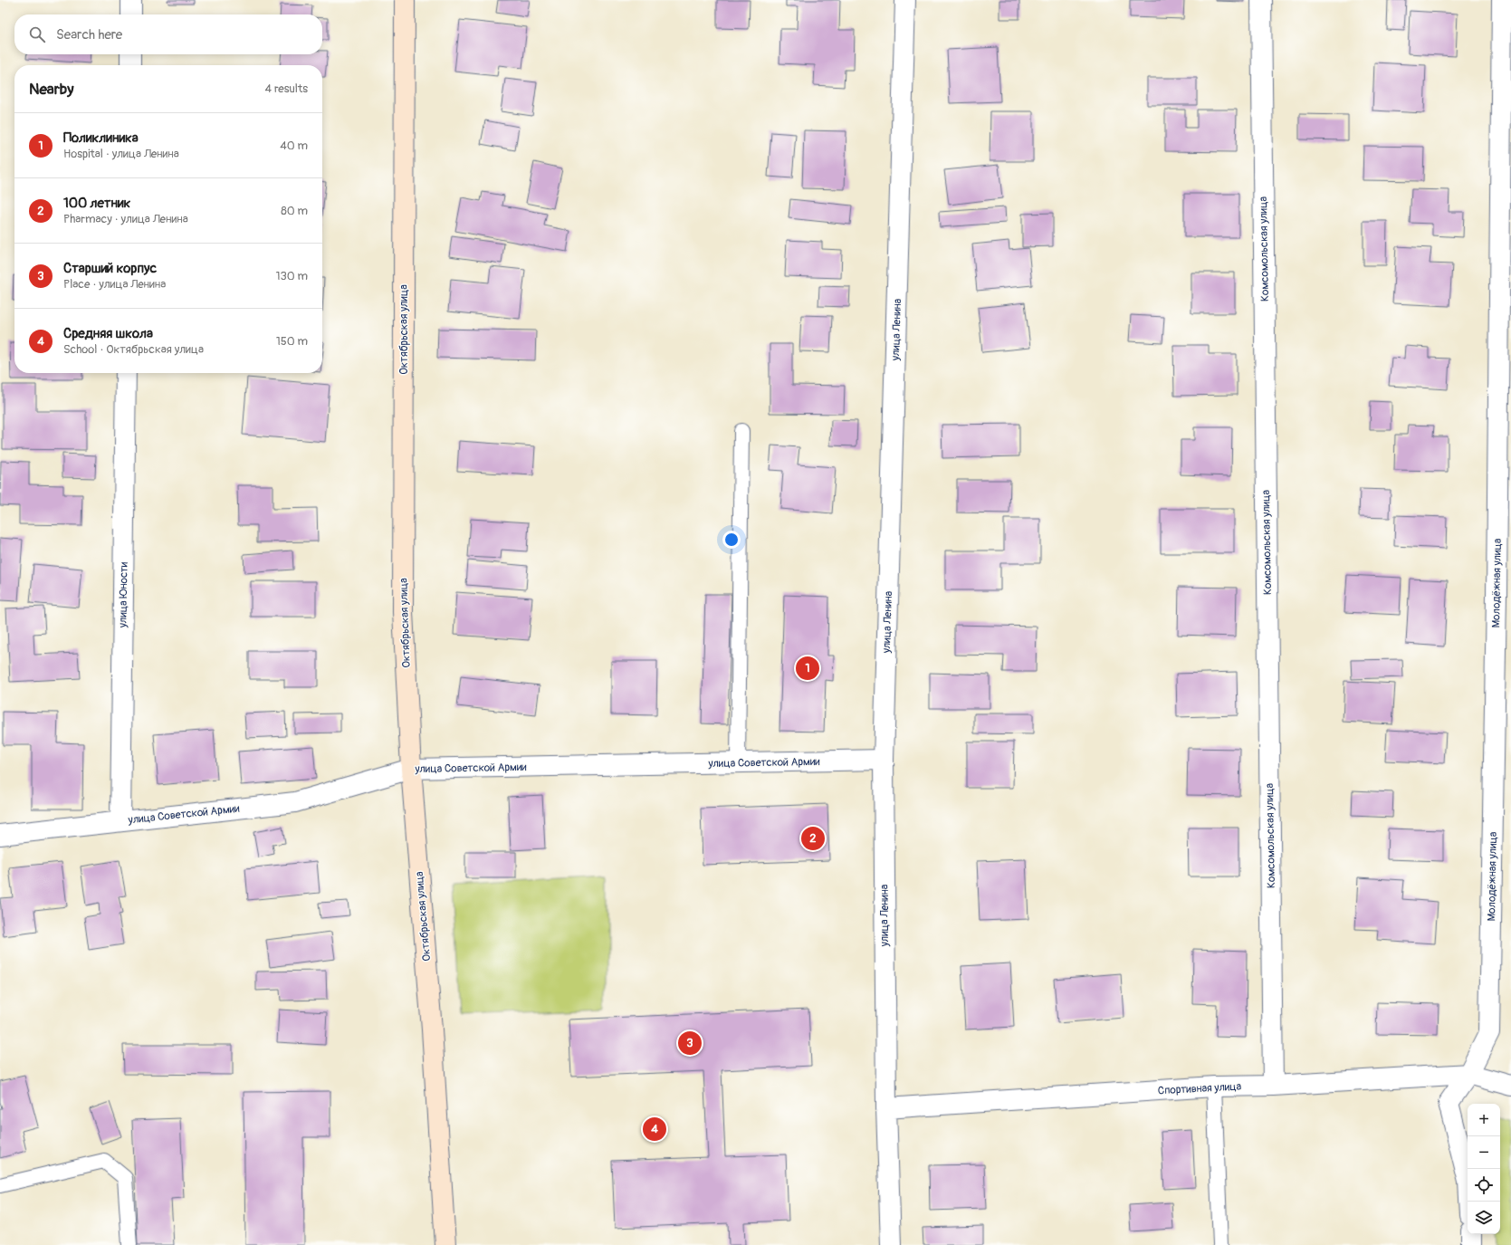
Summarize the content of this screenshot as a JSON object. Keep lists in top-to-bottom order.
{
  "streets": {
    "street": [
      "Комсомольская улица",
      "Октябрьская улица",
      "улица Ленина",
      "Молодёжная улица",
      "улица Юности",
      "улица Советской Армии",
      "Спортивная улица"
    ]
  },
  "crossings": [
    ["Комсомольская улица", "Спортивная улица"],
    ["Октябрьская улица", "улица Советской Армии"],
    ["улица Ленина", "улица Советской Армии"],
    ["улица Ленина", "Спортивная улица"],
    ["Молодёжная улица", "Спортивная улица"],
    ["улица Юности", "улица Советской Армии"]
  ],
  "page": {
    "search": "Search here",
    "heading": ["Nearby", "4 results"],
    "list": [
      {
        "mark": "1",
        "name": "Поликлиника",
        "note": "Hospital · улица Ленина",
        "value": "40 m"
      },
      {
        "mark": "2",
        "name": "100 летник",
        "note": "Pharmacy · улица Ленина",
        "value": "80 m"
      },
      {
        "mark": "3",
        "name": "Старший корпус",
        "note": "Place · улица Ленина",
        "value": "130 m"
      },
      {
        "mark": "4",
        "name": "Средняя школа",
        "note": "School · Октябрьская улица",
        "value": "150 m"
      }
    ],
    "pins": [
      "1",
      "2",
      "3",
      "4"
    ],
    "map_buttons": ["+", "−"]
  }
}
